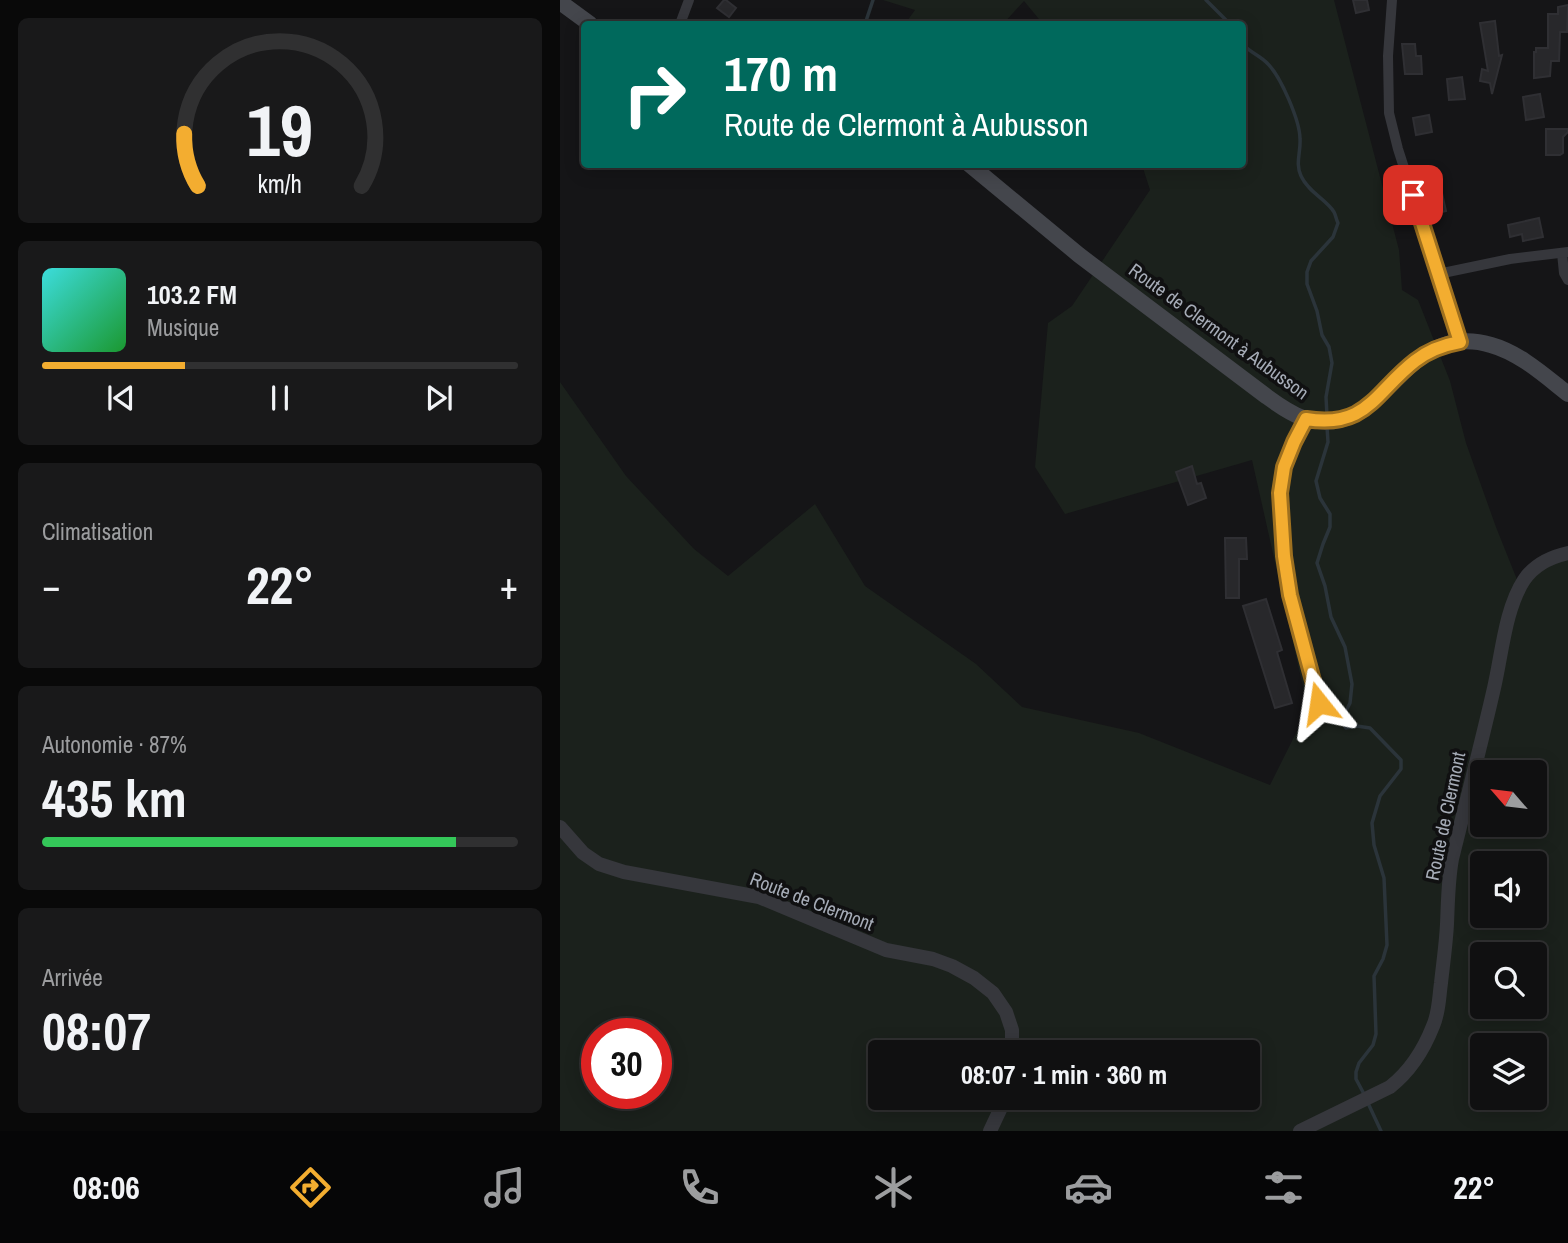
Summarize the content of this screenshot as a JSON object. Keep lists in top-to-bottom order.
{
  "streets": {
    "main road": ["Route de Clermont à Aubusson"],
    "street": ["Route de Clermont"]
  },
  "north": "top left",
  "page": {
    "turn": ["170 m", "Route de Clermont à Aubusson"],
    "song": ["103.2 FM", "Musique"],
    "tile": [
      "Climatisation",
      ["Autonomie · 87%", "435 km"],
      ["Arrivée", "08:07"]
    ],
    "heat": ["−", "22°", "+"],
    "limit": "30",
    "trip": "08:07 · 1 min · 360 m",
    "tabs": ["08:06", "22°"],
    "gauge": ["19", "km/h"]
  }
}
